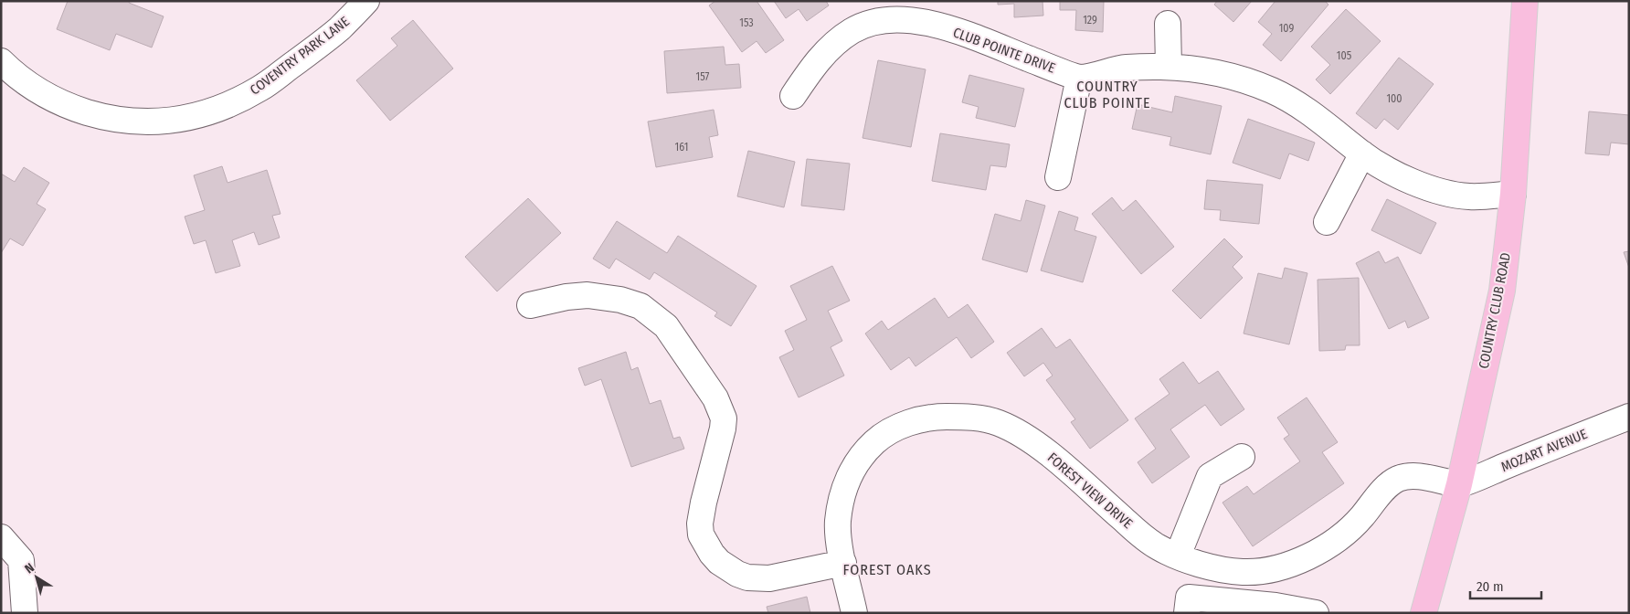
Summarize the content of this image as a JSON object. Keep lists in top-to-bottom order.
{
  "streets": {
    "main road": ["COUNTRY CLUB ROAD"],
    "street": [
      "CLUB POINTE DRIVE",
      "COVENTRY PARK LANE",
      "MOZART AVENUE",
      "FOREST VIEW DRIVE"
    ]
  },
  "crossings": [
    ["COUNTRY CLUB ROAD", "MOZART AVENUE"],
    ["COUNTRY CLUB ROAD", "FOREST VIEW DRIVE"],
    ["MOZART AVENUE", "FOREST VIEW DRIVE"]
  ],
  "districts": ["COUNTRY CLUB POINTE", "FOREST OAKS"],
  "house_numbers": [
    "129",
    "153",
    "109",
    "105",
    "157",
    "100",
    "161"
  ],
  "scale_bar": "20 m",
  "north": "top left"
}
